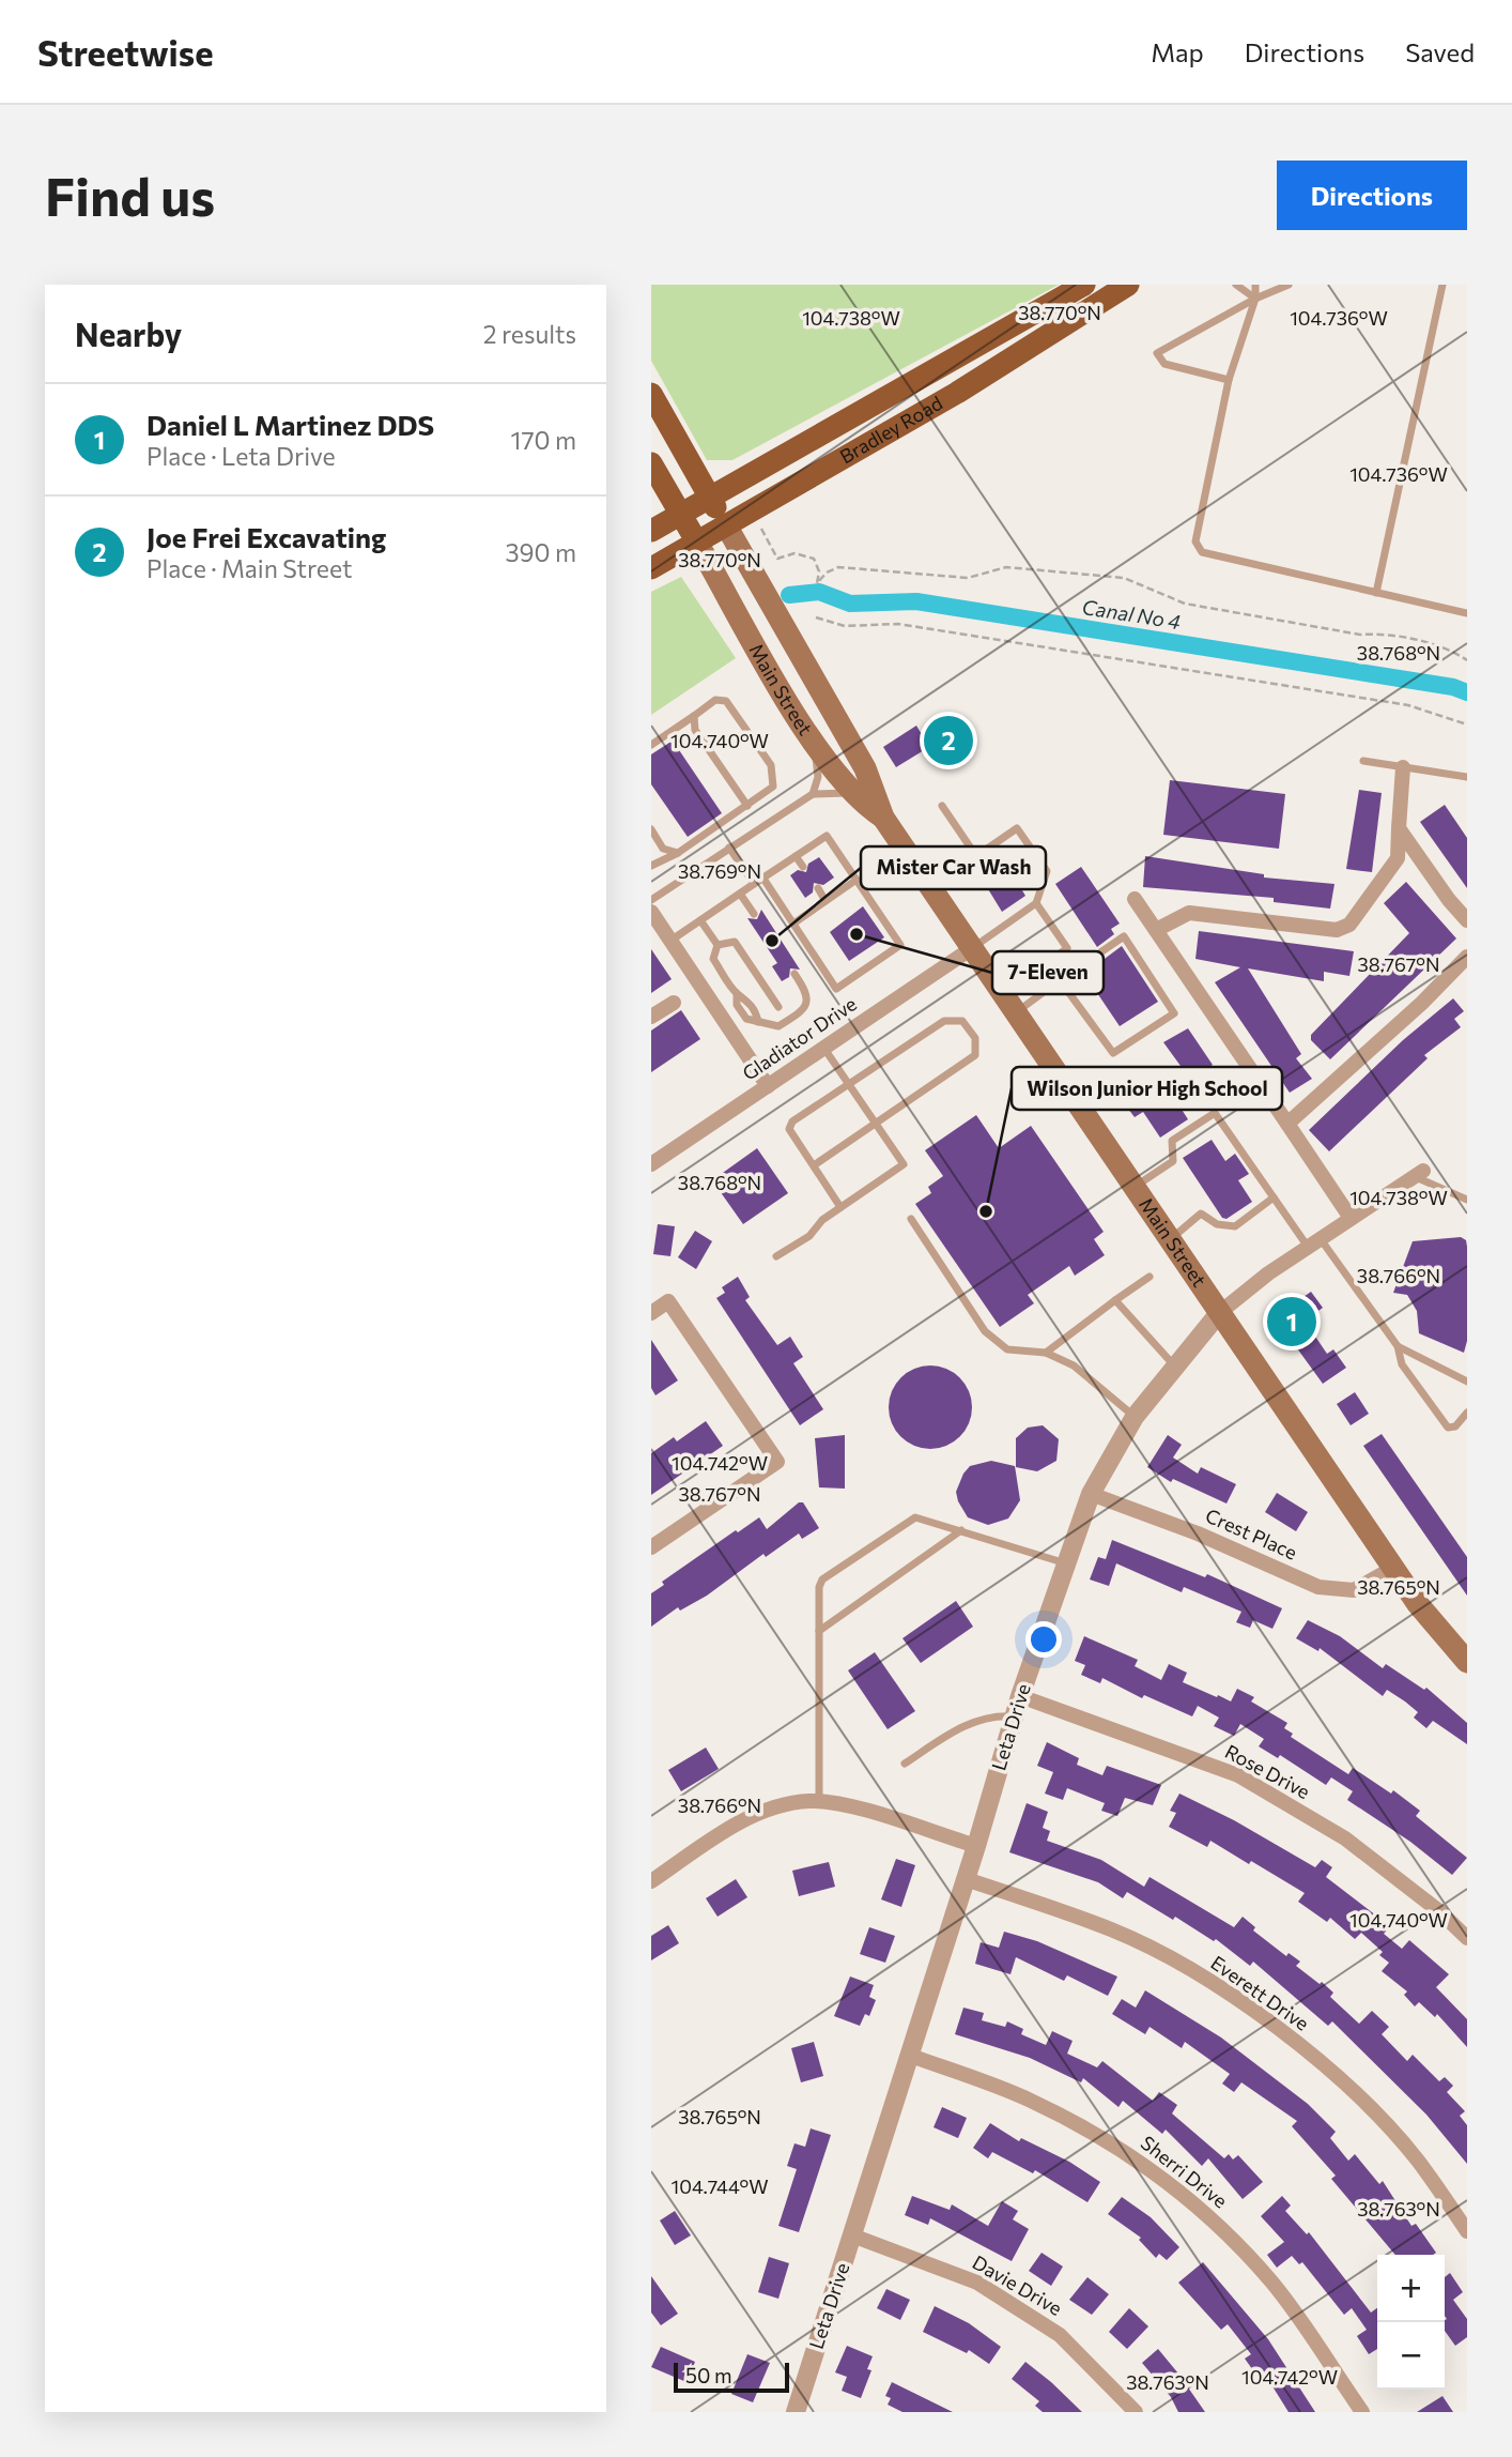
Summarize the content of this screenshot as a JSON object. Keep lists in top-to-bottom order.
{
  "streets": {
    "main road": ["Bradley Road", "Main Street"],
    "street": [
      "Gladiator Drive",
      "Crest Place",
      "Leta Drive",
      "Rose Drive",
      "Everett Drive",
      "Sherri Drive",
      "Davie Drive"
    ]
  },
  "crossings": [
    ["Bradley Road", "Main Street"],
    ["Main Street", "Gladiator Drive"],
    ["Main Street", "Crest Place"],
    ["Main Street", "Leta Drive"],
    ["Crest Place", "Leta Drive"],
    ["Leta Drive", "Rose Drive"],
    ["Leta Drive", "Everett Drive"],
    ["Leta Drive", "Sherri Drive"],
    ["Leta Drive", "Davie Drive"]
  ],
  "water": ["Canal No 4"],
  "places": ["7-Eleven", "Mister Car Wash", "Wilson Junior High School"],
  "scale_bar": "50 m",
  "page": {
    "header": "Streetwise",
    "nav": ["Map", "Directions", "Saved"],
    "buttons": "Directions",
    "title": "Find us",
    "heading": ["Nearby", "2 results"],
    "list": [
      {
        "mark": "1",
        "name": "Daniel L Martinez DDS",
        "note": "Place · Leta Drive",
        "value": "170 m"
      },
      {
        "mark": "2",
        "name": "Joe Frei Excavating",
        "note": "Place · Main Street",
        "value": "390 m"
      }
    ],
    "pins": ["2", "1"],
    "map_buttons": ["+", "−"],
    "scale": "50 m"
  },
  "coordinates": [
    "38.770°N",
    "104.738°W",
    "104.736°W",
    "38.768°N",
    "104.740°W",
    "38.769°N",
    "38.767°N",
    "38.766°N",
    "104.742°W",
    "38.765°N",
    "104.744°W",
    "38.763°N"
  ]
}
